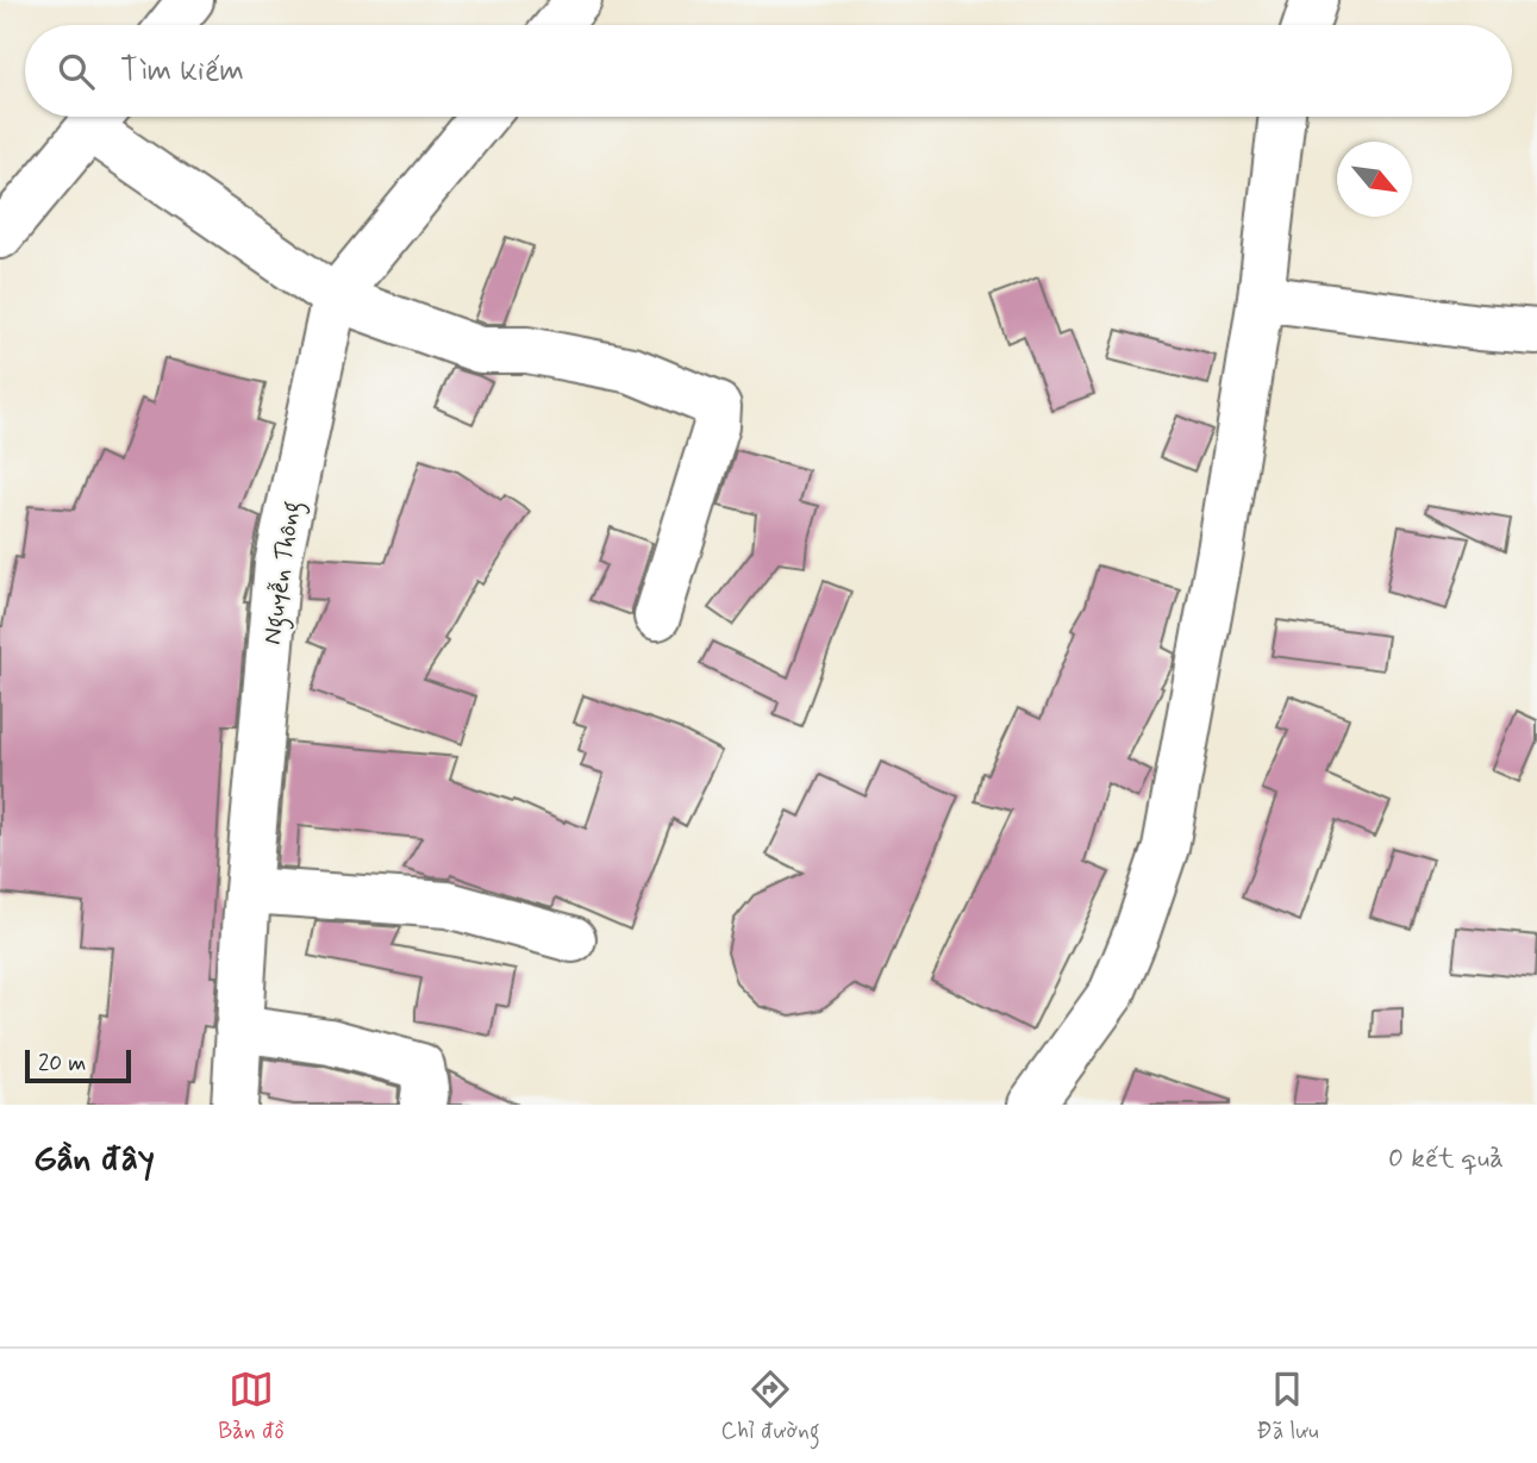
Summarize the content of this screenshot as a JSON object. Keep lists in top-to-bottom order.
{
  "streets": {
    "street": ["Nguyễn Thông"]
  },
  "scale_bar": "20 m",
  "north": "bottom right",
  "page": {
    "search": "Tìm kiếm",
    "scale": "20 m",
    "heading": ["Gần đây", "0 kết quả"],
    "nav": ["Bản đồ", "Chỉ đường", "Đã lưu"]
  }
}
